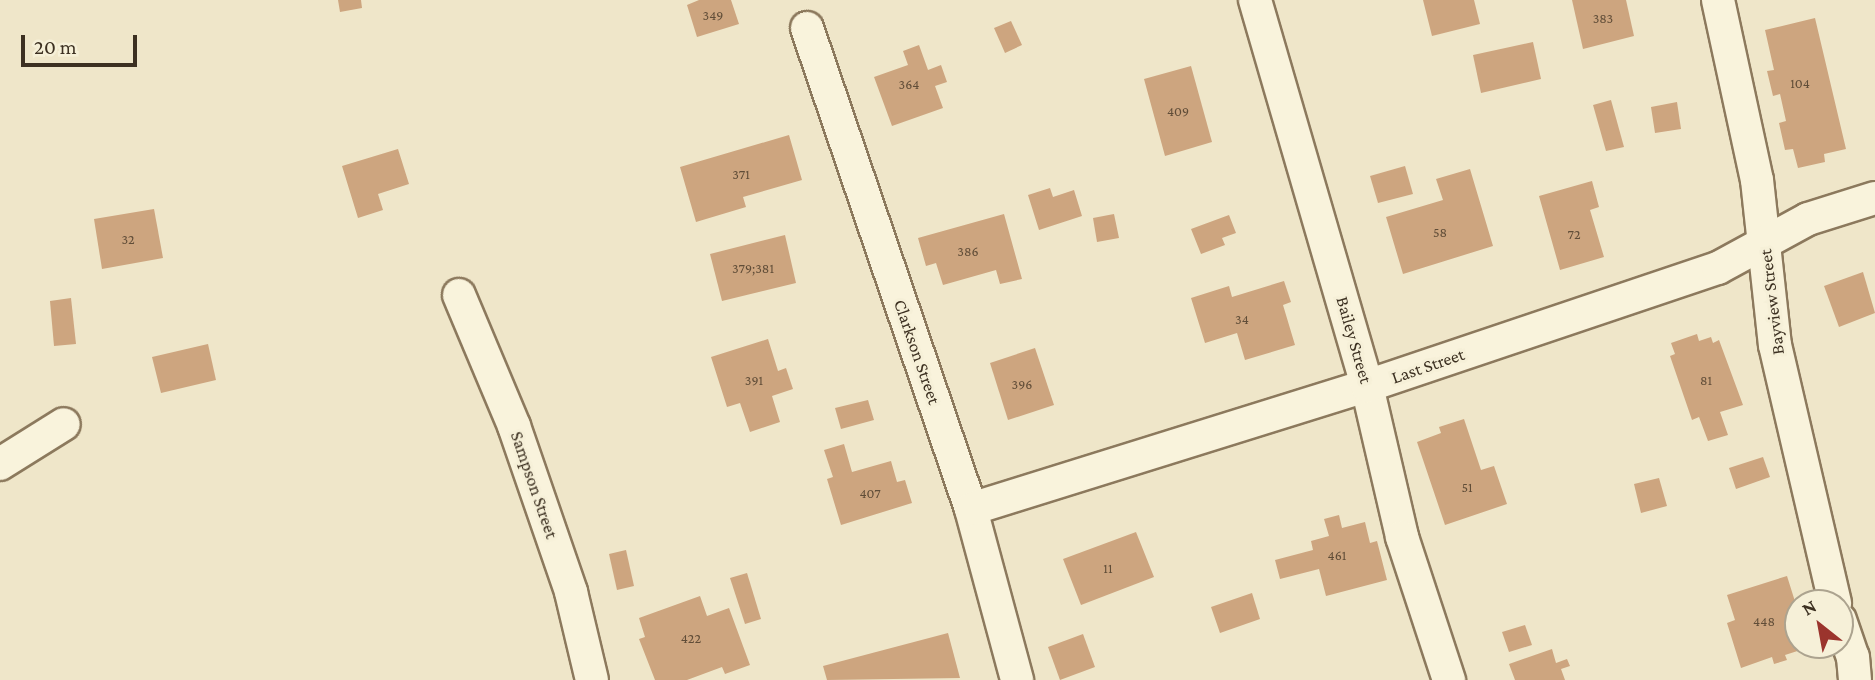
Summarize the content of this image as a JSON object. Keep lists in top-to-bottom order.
{
  "streets": {
    "street": [
      "Bayview Street",
      "Bailey Street",
      "Clarkson Street",
      "Last Street",
      "Sampson Street"
    ]
  },
  "crossings": [
    ["Bayview Street", "Last Street"],
    ["Bailey Street", "Last Street"],
    ["Clarkson Street", "Last Street"]
  ],
  "house_numbers": [
    "349",
    "383",
    "104",
    "364",
    "409",
    "371",
    "58",
    "72",
    "32",
    "386",
    "379;381",
    "34",
    "391",
    "81",
    "396",
    "51",
    "407",
    "461",
    "11",
    "448",
    "422"
  ],
  "scale_bar": "20 m",
  "north": "top left"
}
